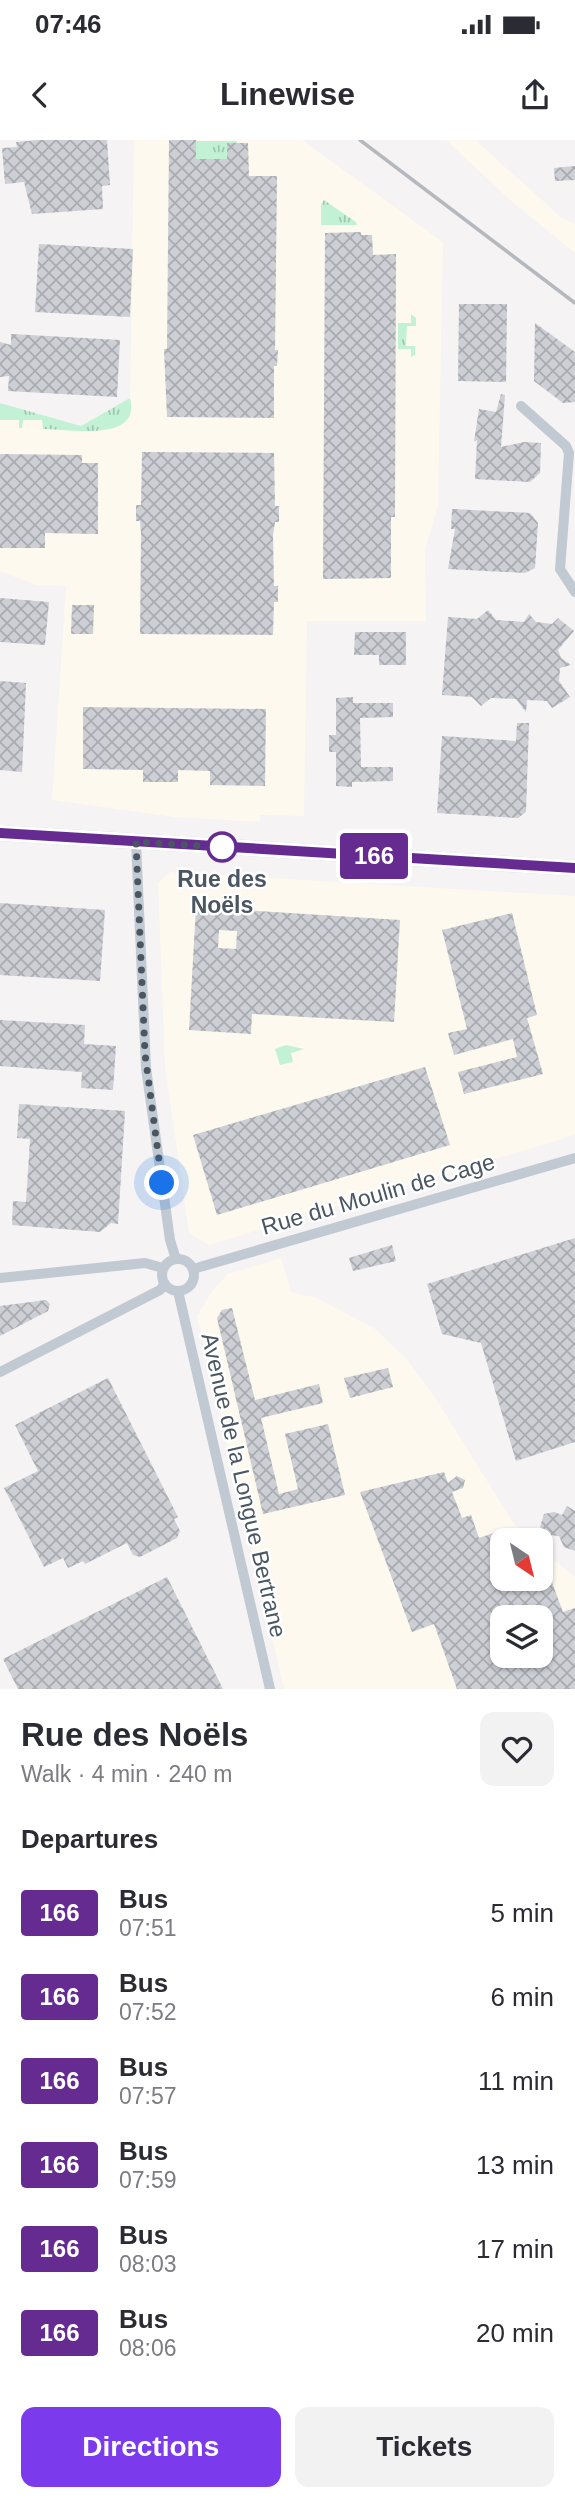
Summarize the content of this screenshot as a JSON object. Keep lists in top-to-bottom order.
{
  "streets": {
    "street": ["Rue du Moulin de Cage", "Avenue de la Longue Bertrane"]
  },
  "crossings": [
    ["Rue du Moulin de Cage", "Avenue de la Longue Bertrane"]
  ],
  "places": ["Rue des Noëls"],
  "lines": ["bus line 166"],
  "north": "bottom right",
  "page": {
    "status": "07:46",
    "header": "Linewise",
    "on_map": "166",
    "heading": [
      ["Rue des Noëls", "Walk · 4 min · 240 m"],
      "Departures"
    ],
    "list": [
      {
        "mark": "166",
        "name": "Bus",
        "note": "07:51",
        "value": "5 min"
      },
      {
        "mark": "166",
        "name": "Bus",
        "note": "07:52",
        "value": "6 min"
      },
      {
        "mark": "166",
        "name": "Bus",
        "note": "07:57",
        "value": "11 min"
      },
      {
        "mark": "166",
        "name": "Bus",
        "note": "07:59",
        "value": "13 min"
      },
      {
        "mark": "166",
        "name": "Bus",
        "note": "08:03",
        "value": "17 min"
      },
      {
        "mark": "166",
        "name": "Bus",
        "note": "08:06",
        "value": "20 min"
      }
    ],
    "buttons": ["Directions", "Tickets"]
  }
}
